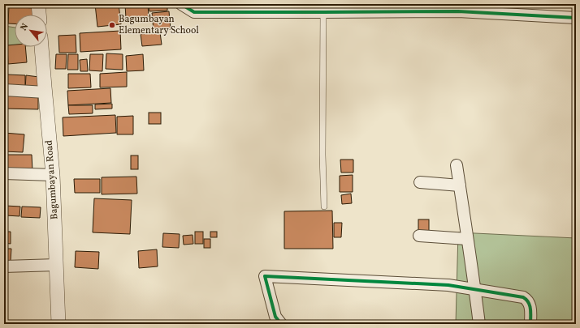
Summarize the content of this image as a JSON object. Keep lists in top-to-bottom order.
{
  "streets": {
    "street": ["Bagumbayan Road"]
  },
  "places": ["Bagumbayan Elementary School"],
  "north": "top left"
}
